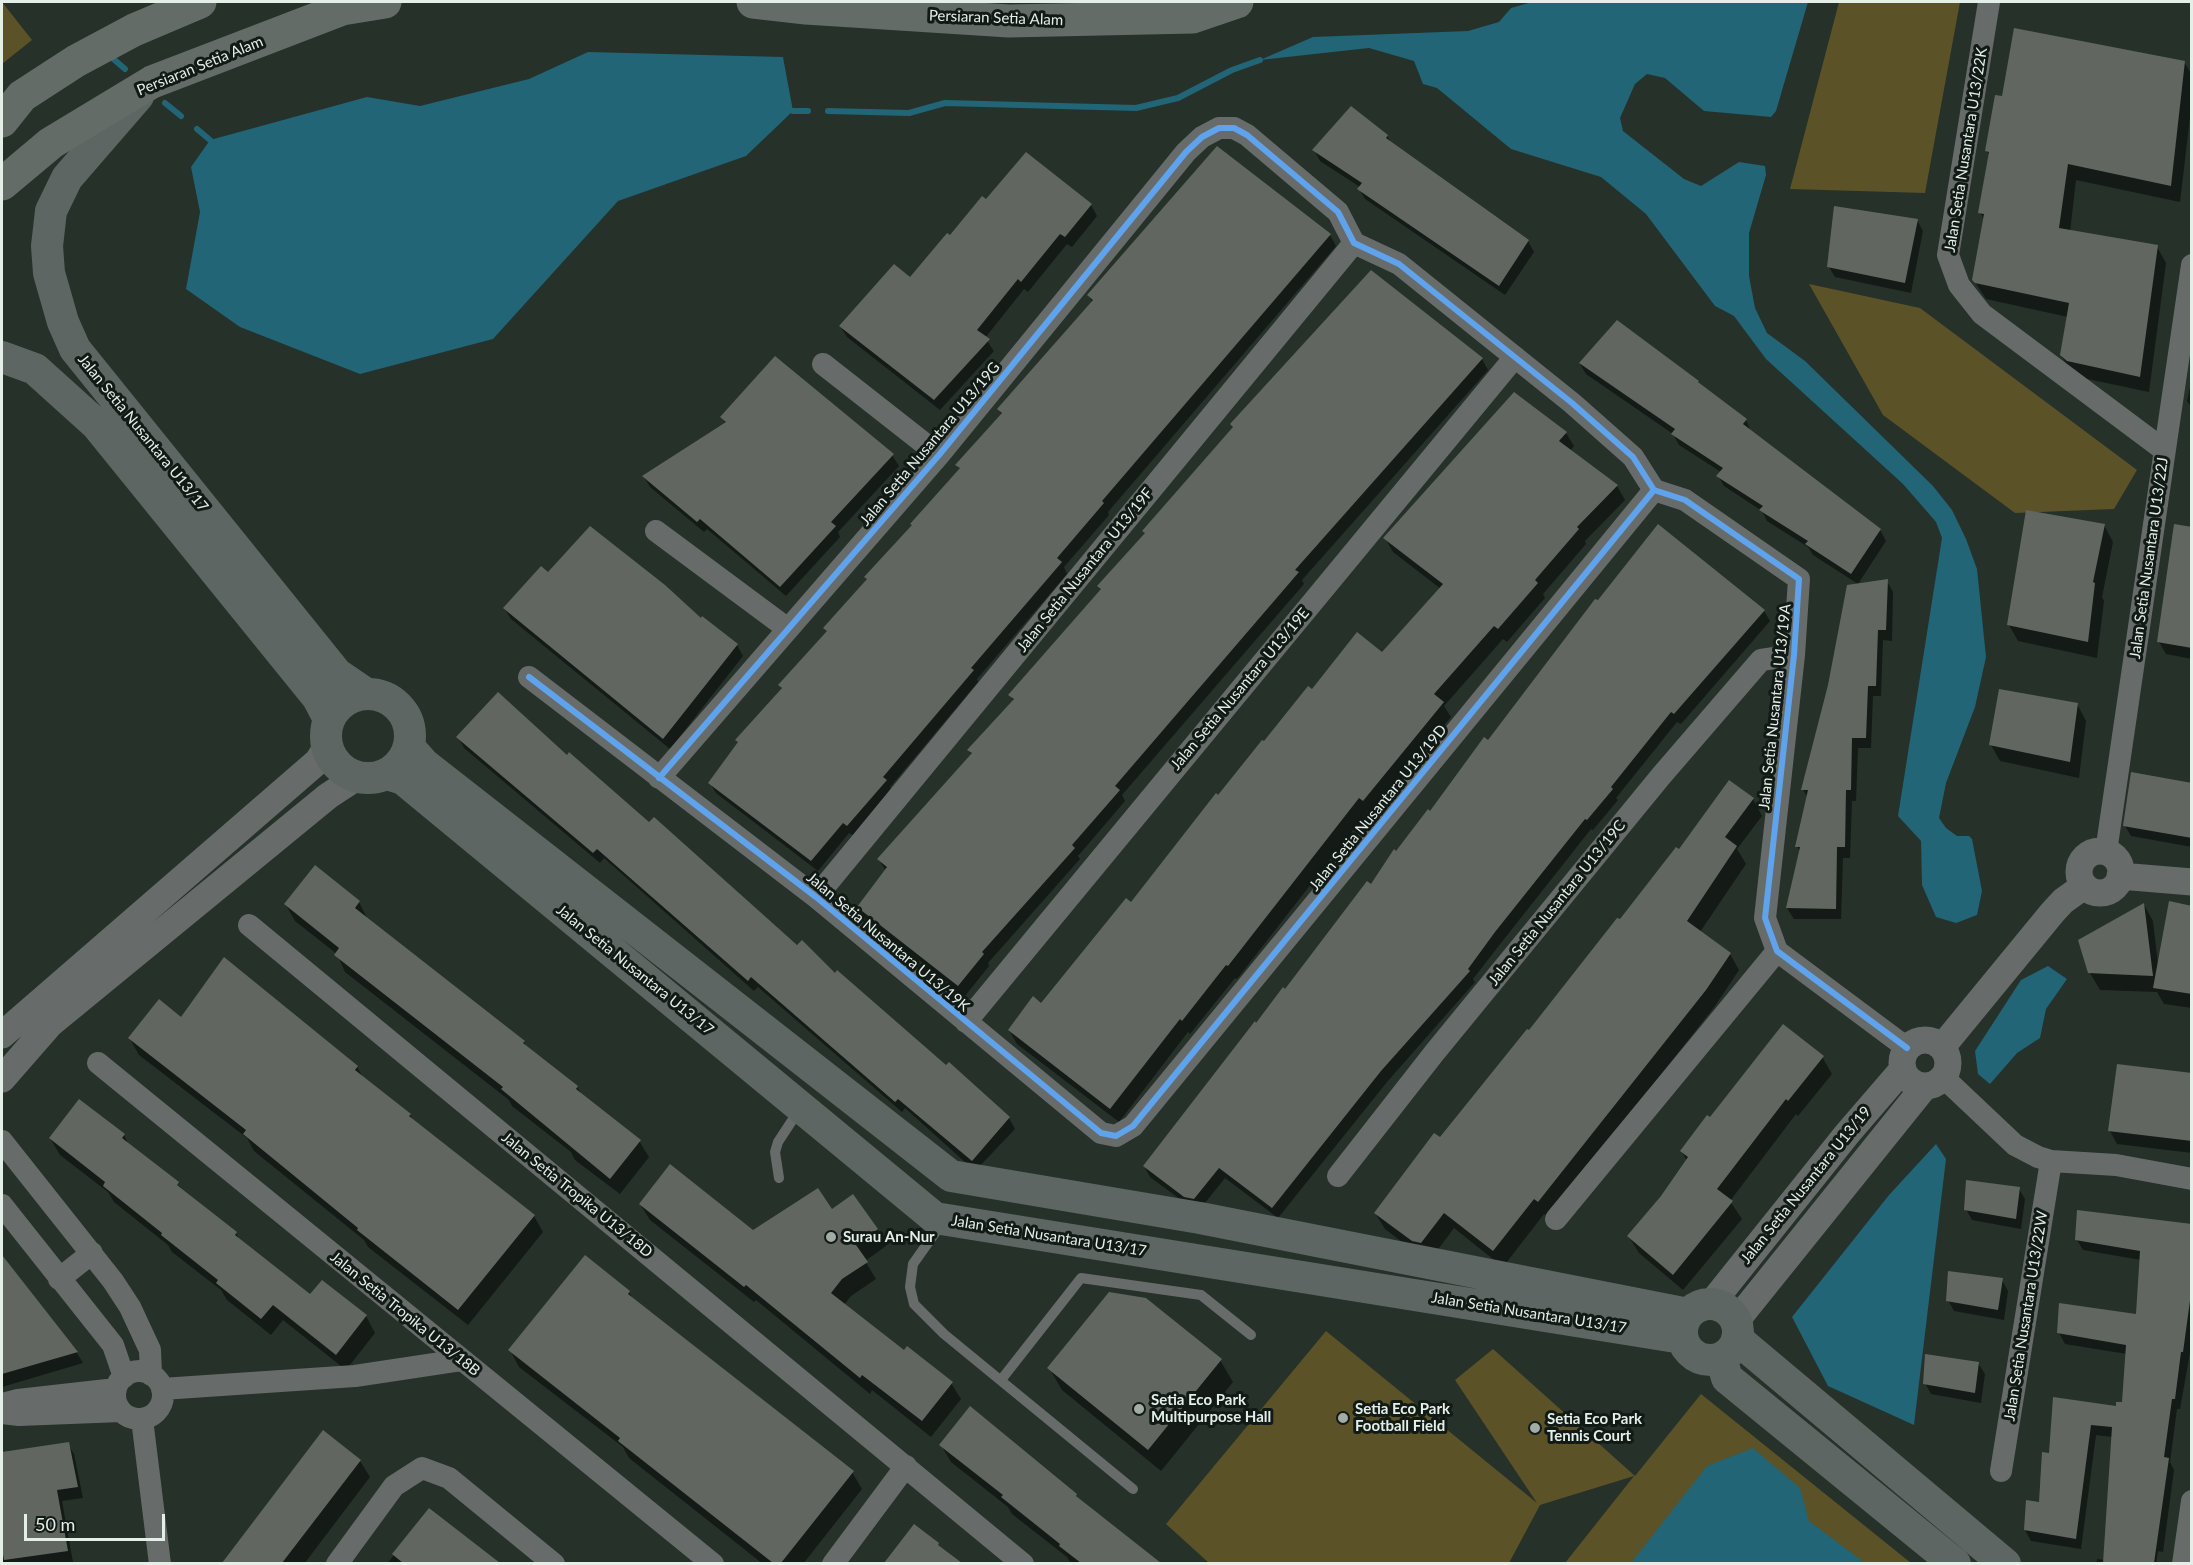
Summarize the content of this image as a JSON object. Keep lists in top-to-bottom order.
{
  "streets": {
    "highway": ["Persiaran Setia Alam"],
    "main road": ["Jalan Setia Nusantara U13/17"],
    "street": [
      "Jalan Setia Nusantara U13/22K",
      "Jalan Setia Nusantara U13/19G",
      "Jalan Setia Nusantara U13/22J",
      "Jalan Setia Nusantara U13/19F",
      "Jalan Setia Nusantara U13/19E",
      "Jalan Setia Nusantara U13/19A",
      "Jalan Setia Nusantara U13/19D",
      "Jalan Setia Nusantara U13/19C",
      "Jalan Setia Nusantara U13/19K",
      "Jalan Setia Nusantara U13/19",
      "Jalan Setia Tropika U13/18D",
      "Jalan Setia Tropika U13/18B",
      "Jalan Setia Nusantara U13/22W"
    ]
  },
  "crossings": [
    ["Persiaran Setia Alam", "Jalan Setia Nusantara U13/17"],
    ["Jalan Setia Nusantara U13/22K", "Jalan Setia Nusantara U13/22J"],
    ["Jalan Setia Nusantara U13/17", "Jalan Setia Nusantara U13/19"],
    ["Jalan Setia Nusantara U13/19G", "Jalan Setia Nusantara U13/19F"],
    ["Jalan Setia Nusantara U13/19G", "Jalan Setia Nusantara U13/19K"],
    ["Jalan Setia Nusantara U13/19F", "Jalan Setia Nusantara U13/19K"],
    ["Jalan Setia Nusantara U13/19E", "Jalan Setia Nusantara U13/19K"],
    ["Jalan Setia Nusantara U13/19A", "Jalan Setia Nusantara U13/19D"],
    ["Jalan Setia Nusantara U13/19A", "Jalan Setia Nusantara U13/19C"],
    ["Jalan Setia Nusantara U13/19D", "Jalan Setia Nusantara U13/19K"]
  ],
  "places": [
    "Surau An-Nur",
    "Setia Eco Park Multipurpose Hall",
    "Setia Eco Park Football Field",
    "Setia Eco Park Tennis Court"
  ],
  "scale_bar": "50 m"
}
